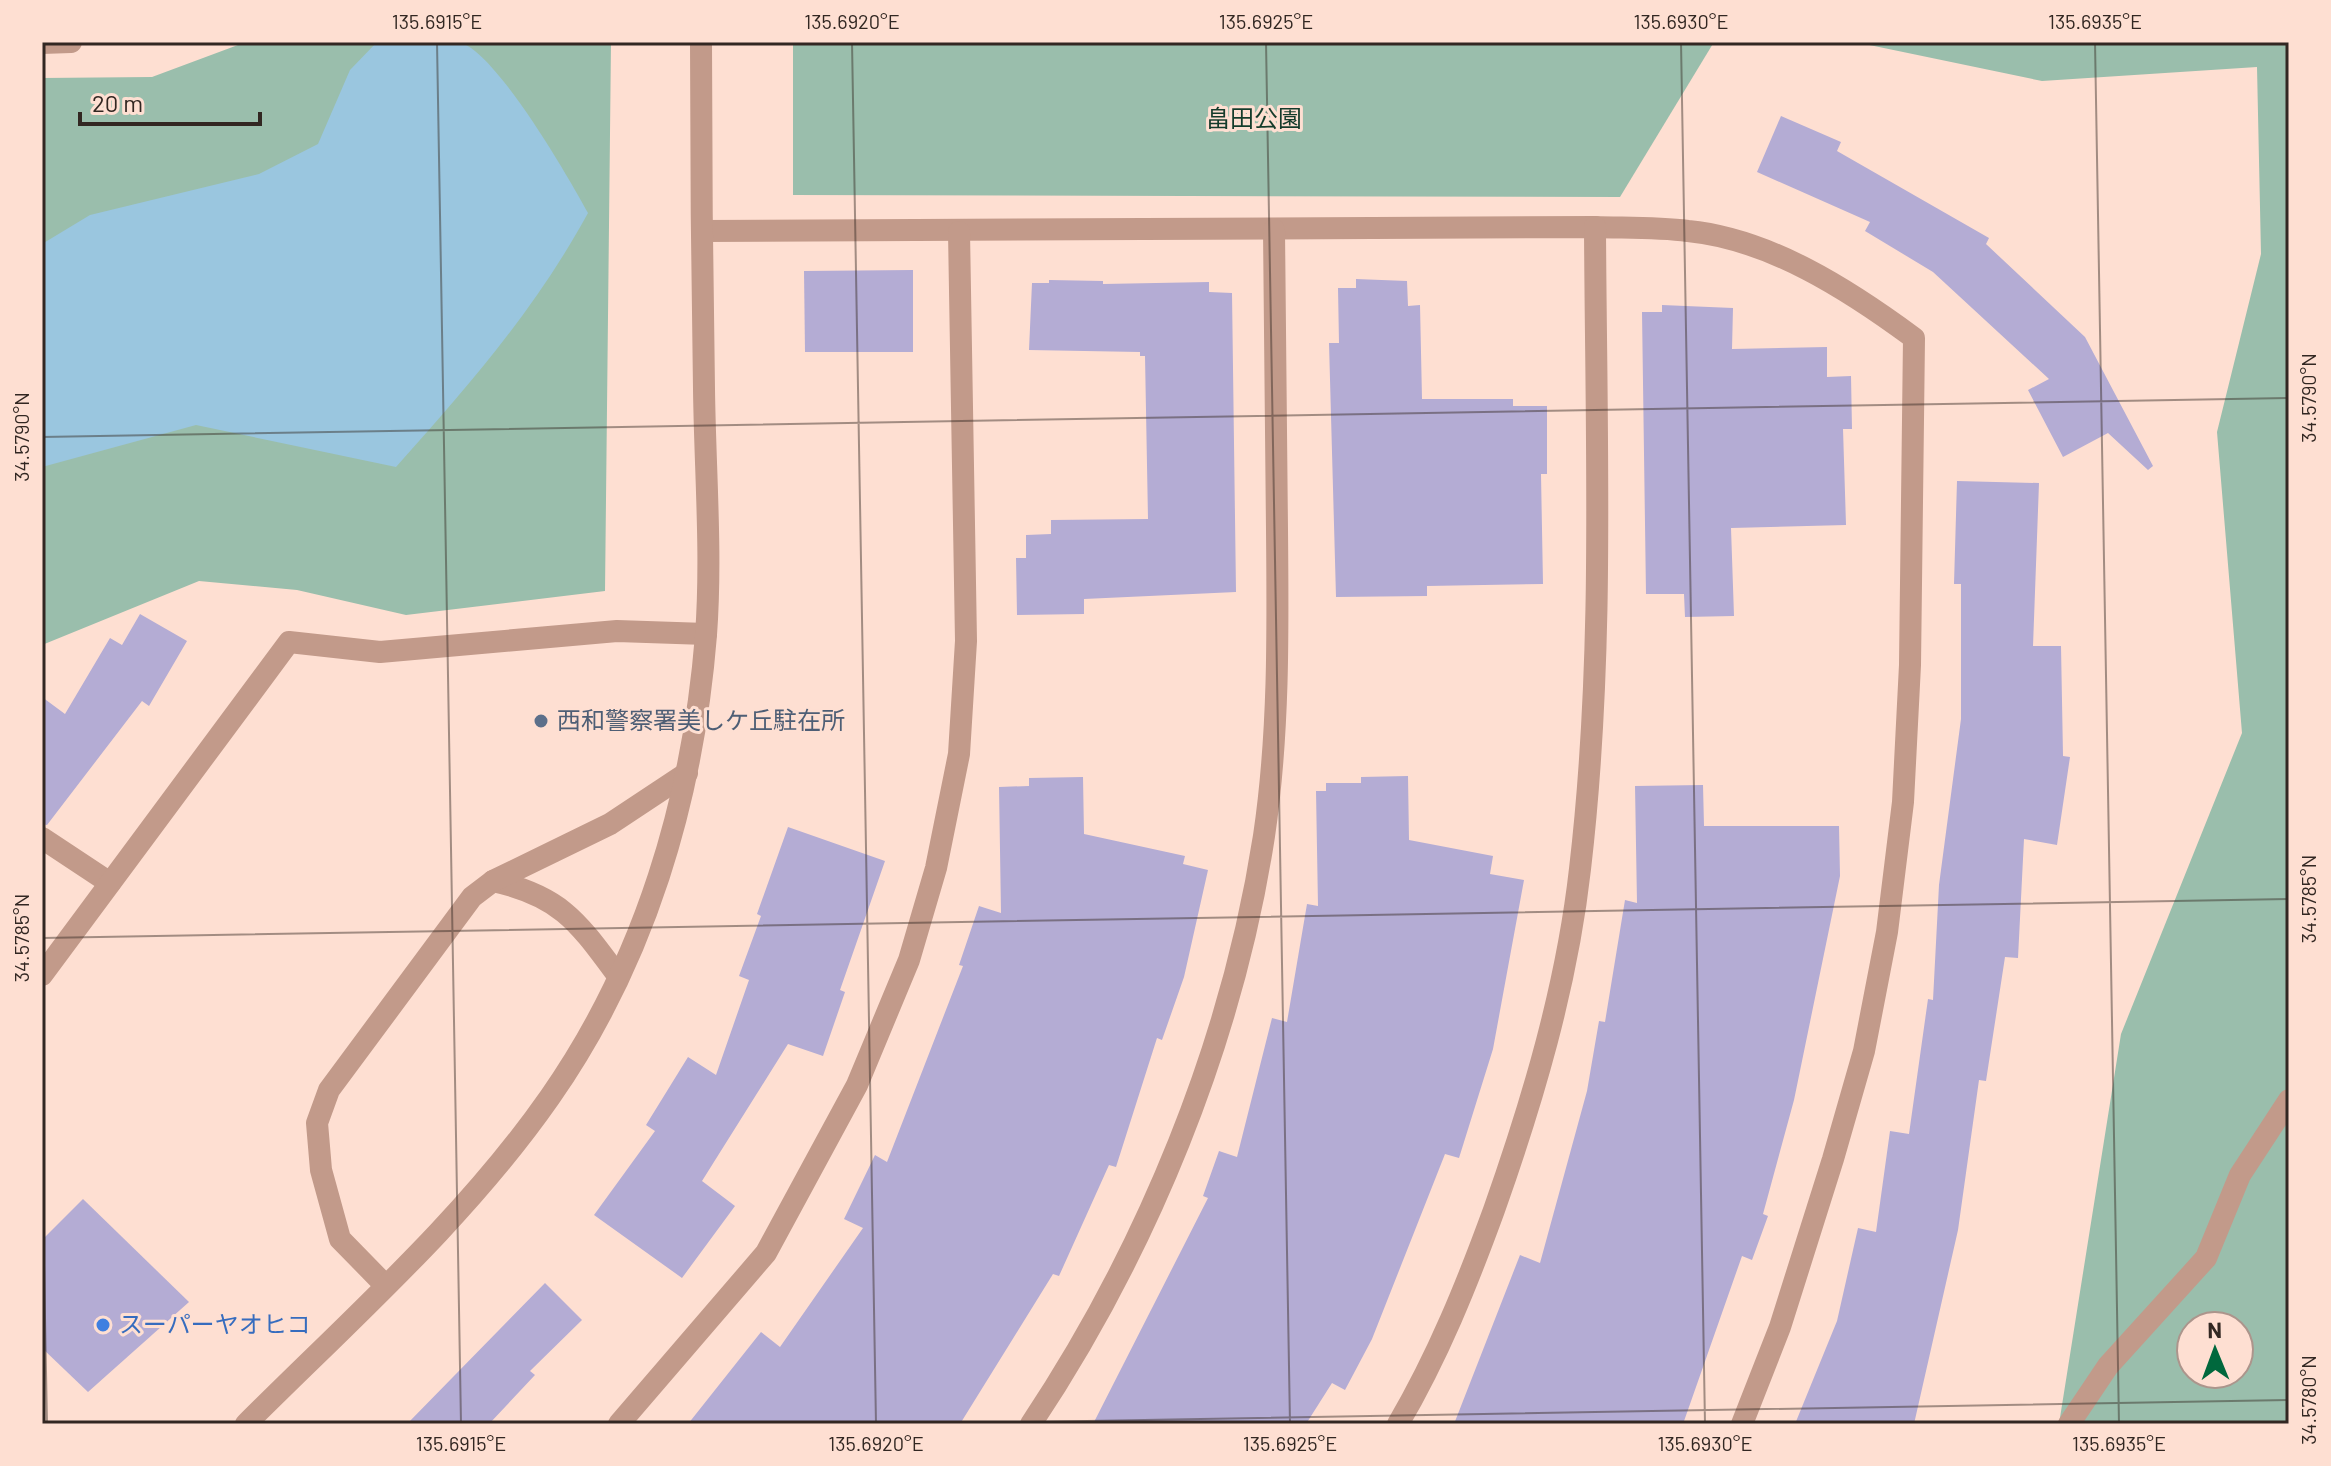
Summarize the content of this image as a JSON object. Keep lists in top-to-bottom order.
{
  "parks": ["畠田公園"],
  "places": ["西和警察署美しケ丘駐在所", "スーパーヤオヒコ"],
  "scale_bar": "20 m",
  "north": "top",
  "coordinates": [
    "135.6915°E",
    "135.6920°E",
    "135.6925°E",
    "135.6930°E",
    "135.6935°E",
    "34.5790°N",
    "34.5785°N",
    "34.5780°N"
  ]
}
